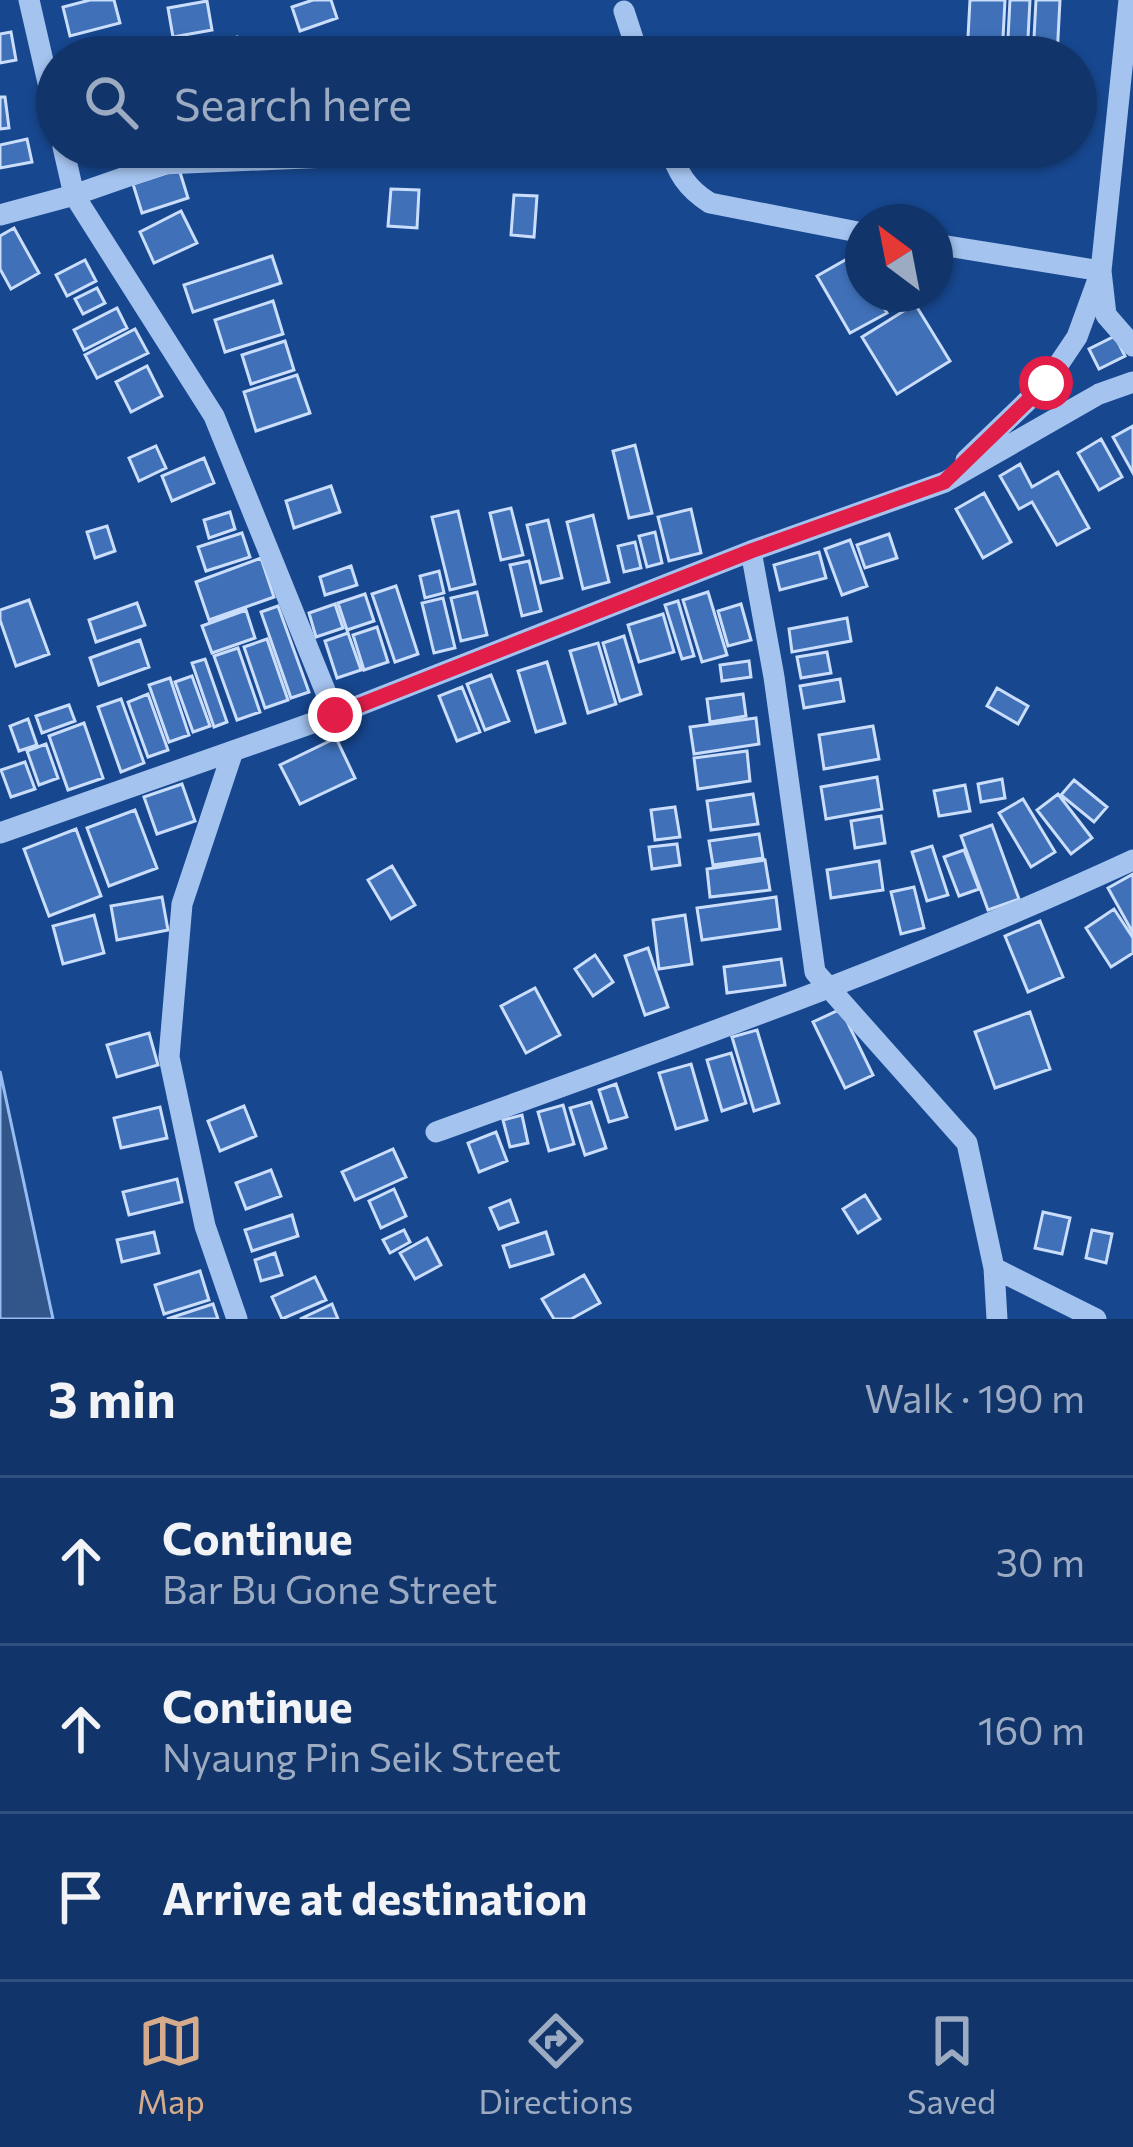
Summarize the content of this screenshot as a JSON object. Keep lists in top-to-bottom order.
{
  "north": "top left",
  "page": {
    "search": "Search here",
    "heading": ["3 min", "Walk · 190 m"],
    "list": [
      ["Continue", "Bar Bu Gone Street", "30 m"],
      ["Continue", "Nyaung Pin Seik Street", "160 m"],
      "Arrive at destination"
    ],
    "nav": ["Map", "Directions", "Saved"]
  }
}
